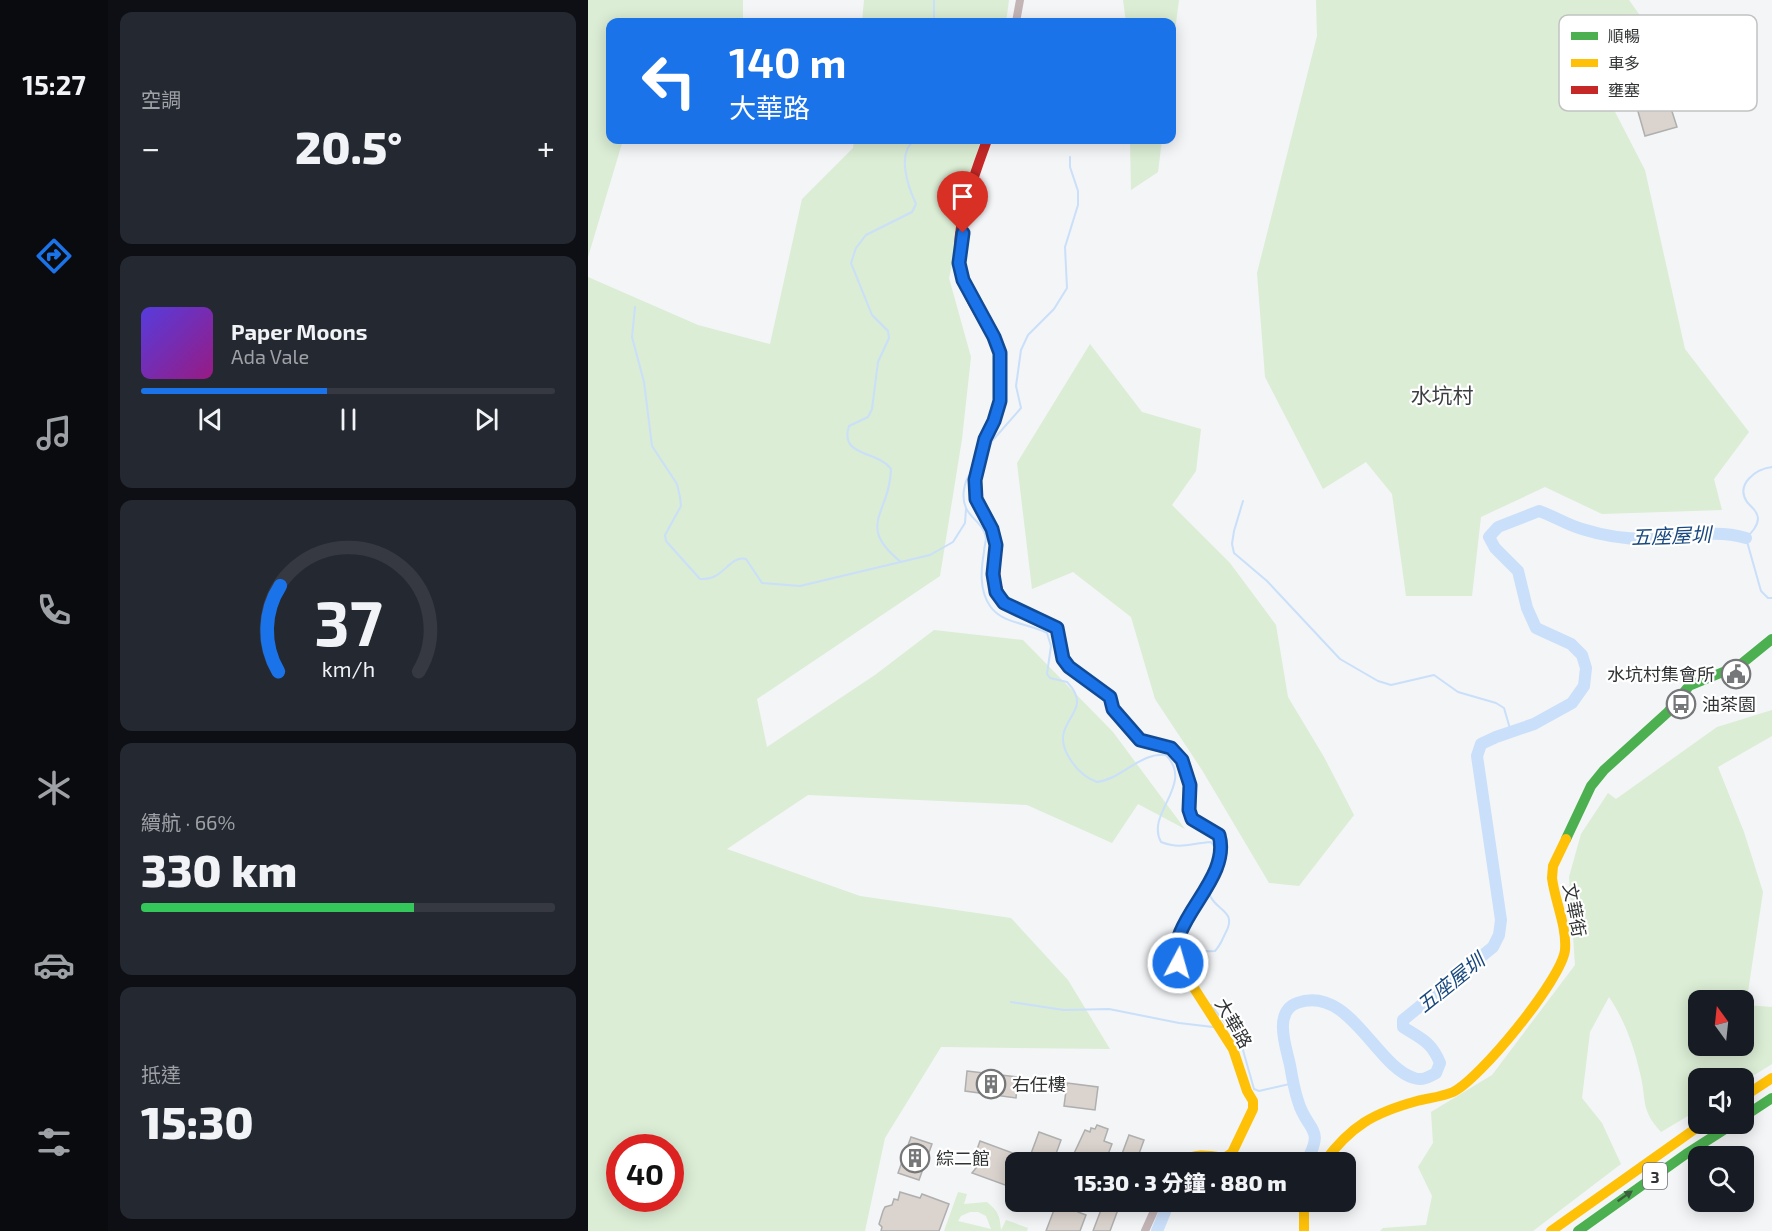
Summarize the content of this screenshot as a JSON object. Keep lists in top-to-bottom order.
{
  "streets": {
    "main road": ["文華街", "大華路", "3"]
  },
  "districts": ["水坑村"],
  "water": ["五座屋圳"],
  "places": {
    "public building": ["水坑村集會所"],
    "bus stop": ["油茶園"],
    "building": ["右任樓", "綜二館"]
  },
  "legend": ["順暢", "車多", "壅塞"],
  "north": "top",
  "page": {
    "tabs": "15:27",
    "tile": [
      "空調",
      ["續航 · 66%", "330 km"],
      ["抵達", "15:30"]
    ],
    "turn": ["140 m", "大華路"],
    "heat": ["−", "20.5°", "+"],
    "song": ["Paper Moons", "Ada Vale"],
    "limit": "40",
    "trip": "15:30 · 3 分鐘 · 880 m",
    "gauge": ["37", "km/h"]
  }
}
